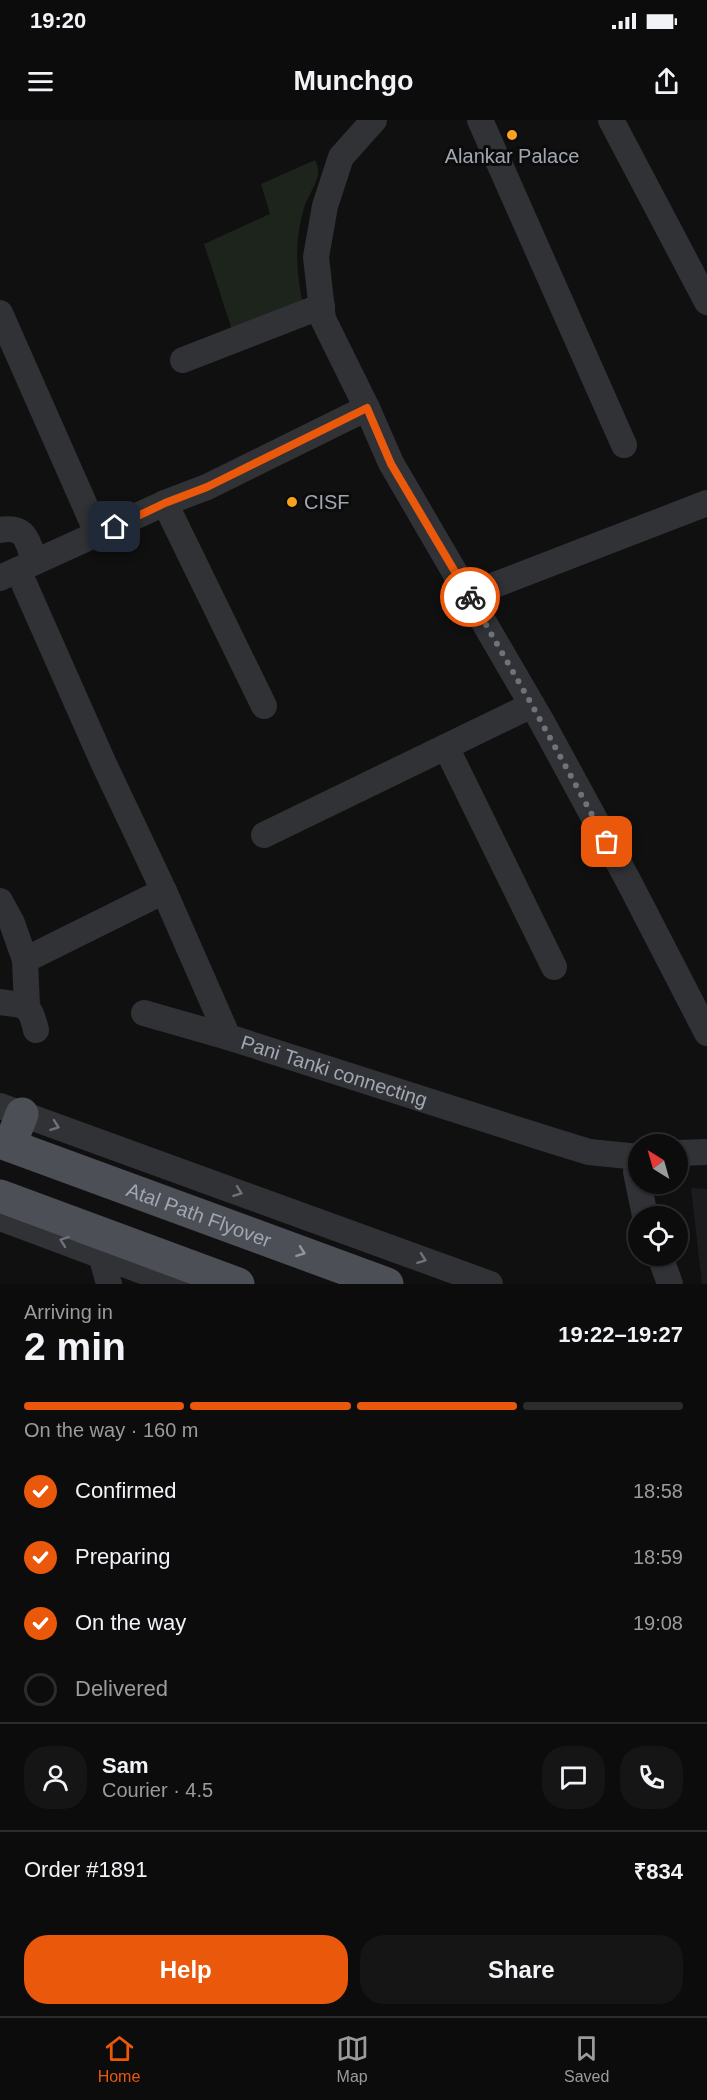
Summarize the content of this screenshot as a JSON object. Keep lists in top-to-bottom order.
{
  "streets": {
    "main road": ["Atal Path Flyover"],
    "street": ["Pani Tanki connecting"]
  },
  "places": ["Alankar Palace", "CISF"],
  "north": "top left",
  "page": {
    "status": "19:20",
    "header": "Munchgo",
    "heading": ["2 min", "Arriving in", "19:22–19:27"],
    "panel": [
      "Sam",
      "Courier · 4.5",
      "Order #1891",
      "₹834"
    ],
    "bar": "On the way · 160 m",
    "list": [
      ["Confirmed", "18:58"],
      ["Preparing", "18:59"],
      ["On the way", "19:08"],
      "Delivered"
    ],
    "buttons": ["Help", "Share"],
    "tabs": ["Home", "Map", "Saved"]
  }
}
